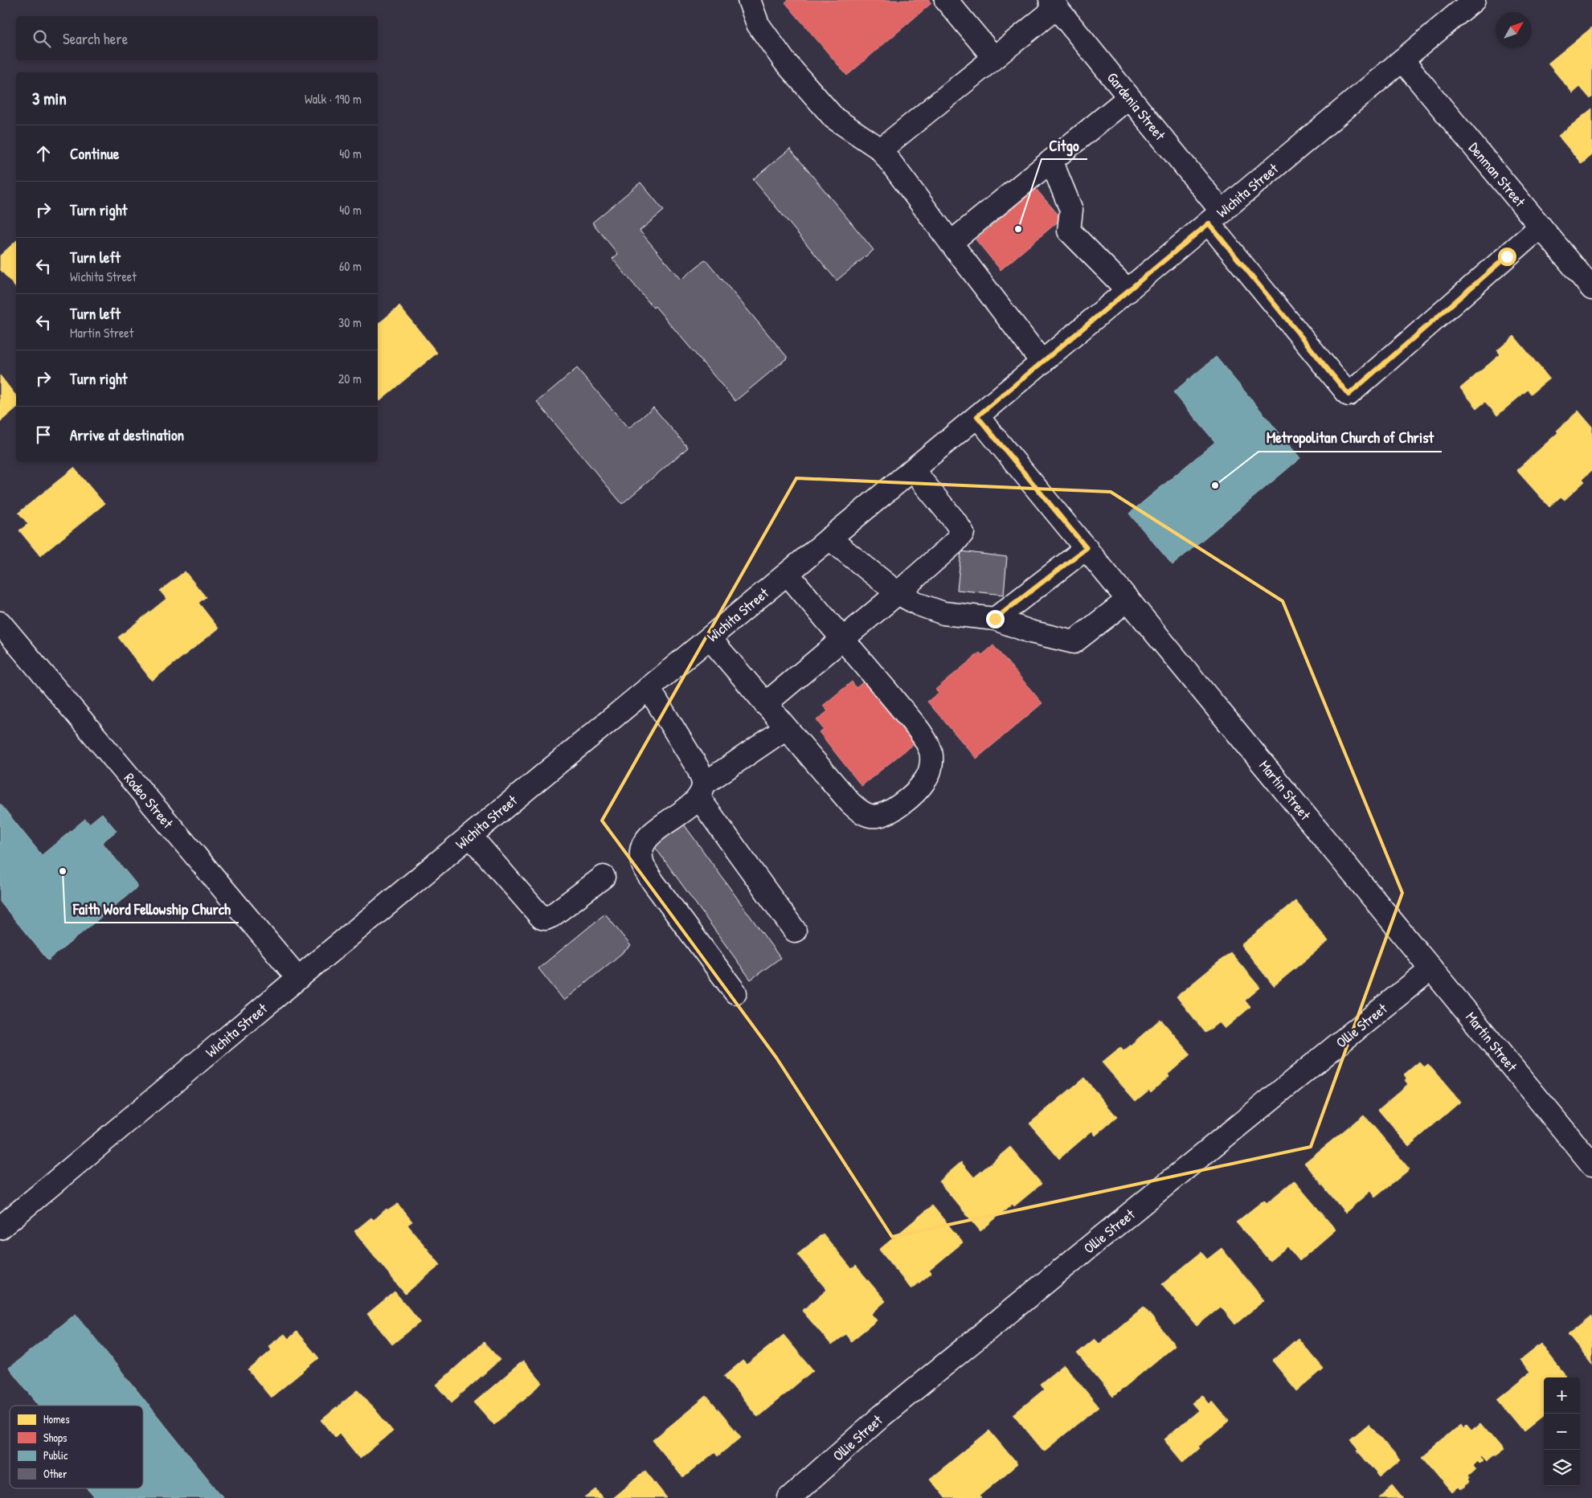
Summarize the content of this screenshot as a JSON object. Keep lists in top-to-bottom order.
{
  "streets": {
    "street": [
      "Gardenia Street",
      "Denman Street",
      "Wichita Street",
      "Martin Street",
      "Rodeo Street",
      "Ollie Street"
    ]
  },
  "crossings": [
    ["Gardenia Street", "Denman Street"],
    ["Gardenia Street", "Wichita Street"],
    ["Denman Street", "Wichita Street"],
    ["Wichita Street", "Martin Street"],
    ["Wichita Street", "Rodeo Street"],
    ["Martin Street", "Ollie Street"]
  ],
  "places": ["Citgo", "Metropolitan Church of Christ", "Faith Word Fellowship Church"],
  "legend": [
    "Homes",
    "Shops",
    "Public",
    "Other"
  ],
  "north": "top right",
  "page": {
    "search": "Search here",
    "heading": ["3 min", "Walk · 190 m"],
    "list": [
      ["Continue", "40 m"],
      ["Turn right", "40 m"],
      ["Turn left", "Wichita Street", "60 m"],
      ["Turn left", "Martin Street", "30 m"],
      ["Turn right", "20 m"],
      "Arrive at destination"
    ],
    "map_buttons": ["+", "−"]
  }
}
